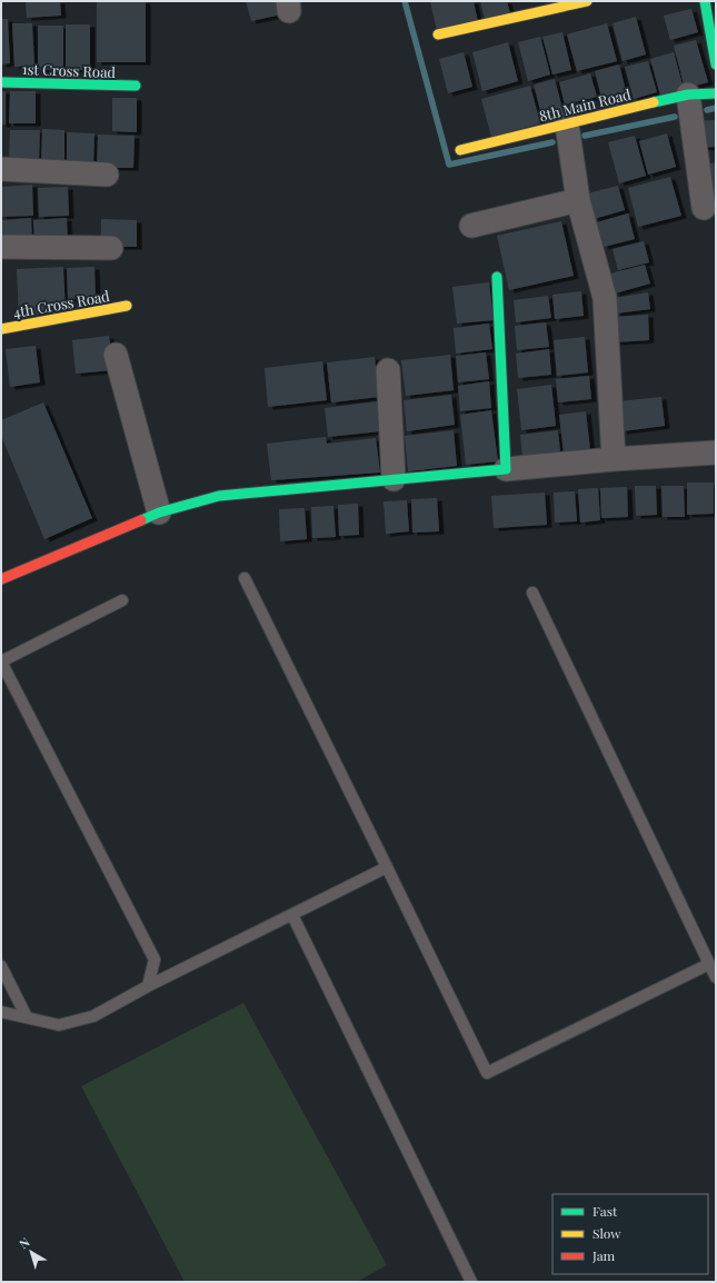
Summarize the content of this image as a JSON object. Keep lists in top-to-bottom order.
{
  "streets": {
    "street": ["1st Cross Road", "8th Main Road", "4th Cross Road"]
  },
  "legend": ["Fast", "Slow", "Jam"],
  "north": "top left"
}
